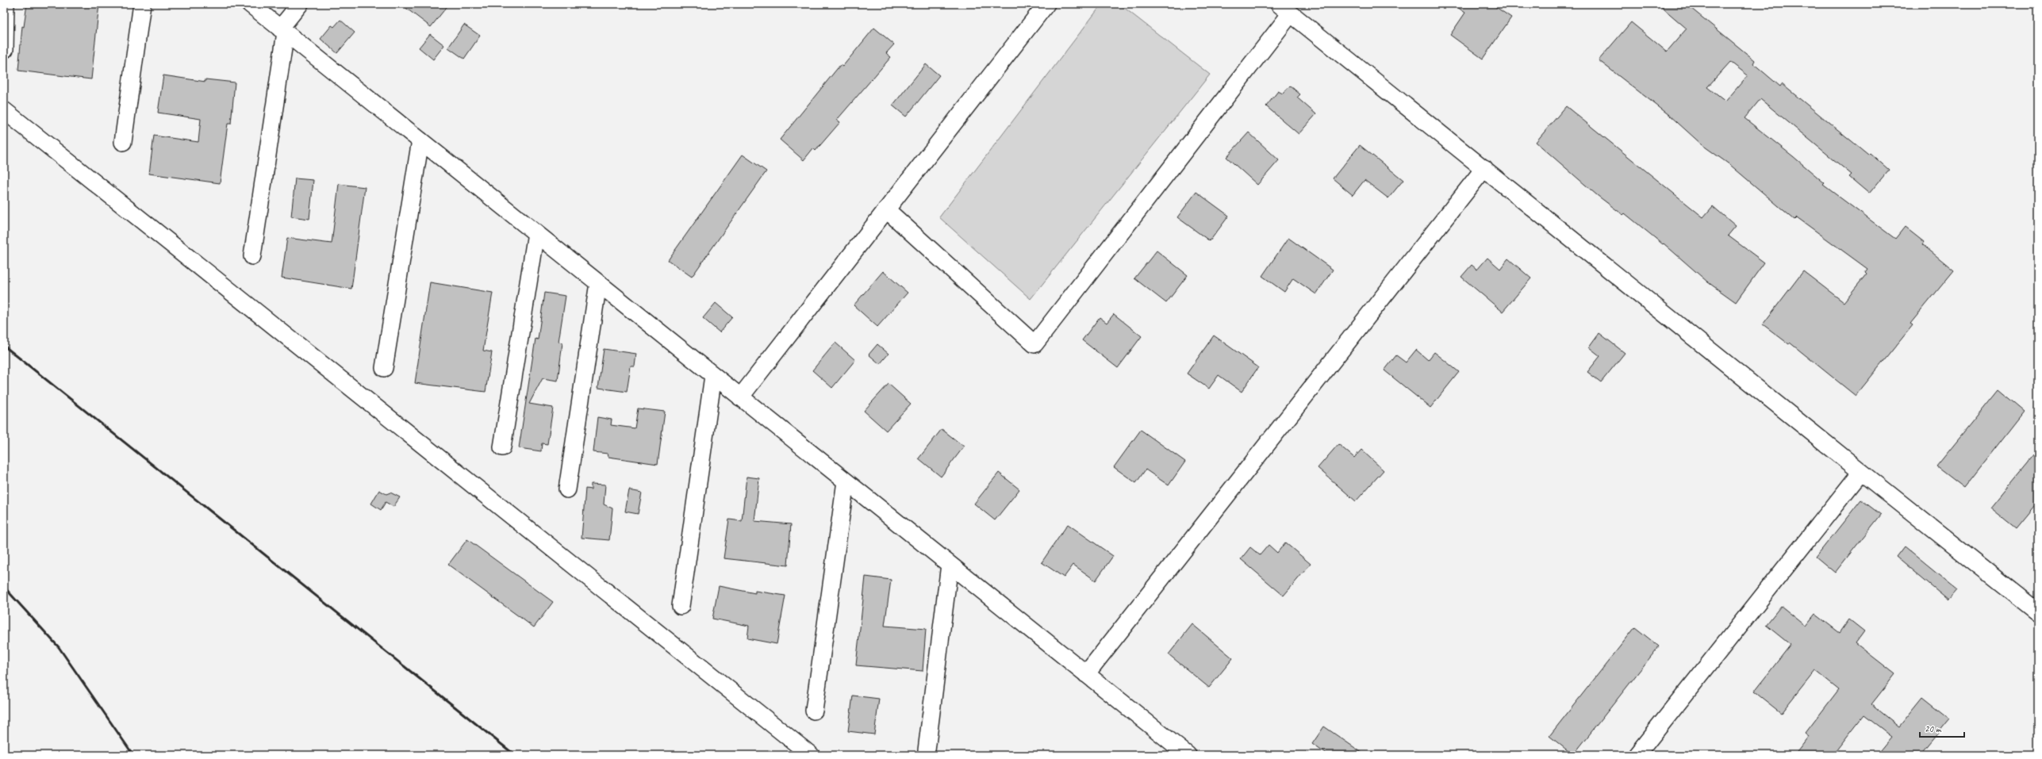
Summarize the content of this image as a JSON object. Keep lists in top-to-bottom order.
{
  "scale_bar": "20 m"
}
